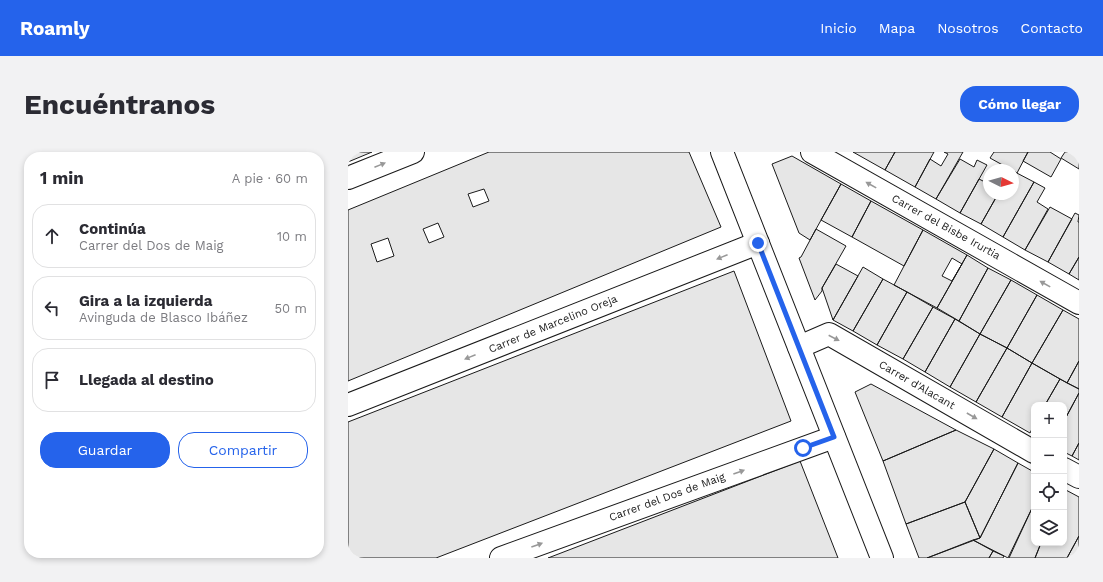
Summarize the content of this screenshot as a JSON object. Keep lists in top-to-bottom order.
{
  "streets": {
    "street": [
      "Carrer del Bisbe Irurtia",
      "Carrer de Marcelino Oreja",
      "Carrer d'Alacant",
      "Carrer del Dos de Maig"
    ]
  },
  "one_way": [
    "Carrer del Bisbe Irurtia",
    "Carrer de Marcelino Oreja",
    "Carrer d'Alacant",
    "Carrer del Dos de Maig"
  ],
  "north": "right",
  "page": {
    "header": "Roamly",
    "nav": [
      "Inicio",
      "Mapa",
      "Nosotros",
      "Contacto"
    ],
    "buttons": [
      "Cómo llegar",
      ["Guardar", "Compartir"]
    ],
    "title": "Encuéntranos",
    "heading": ["1 min", "A pie · 60 m"],
    "list": [
      ["Continúa", "Carrer del Dos de Maig", "10 m"],
      ["Gira a la izquierda", "Avinguda de Blasco Ibáñez", "50 m"],
      "Llegada al destino"
    ],
    "map_buttons": ["+", "−"]
  }
}
